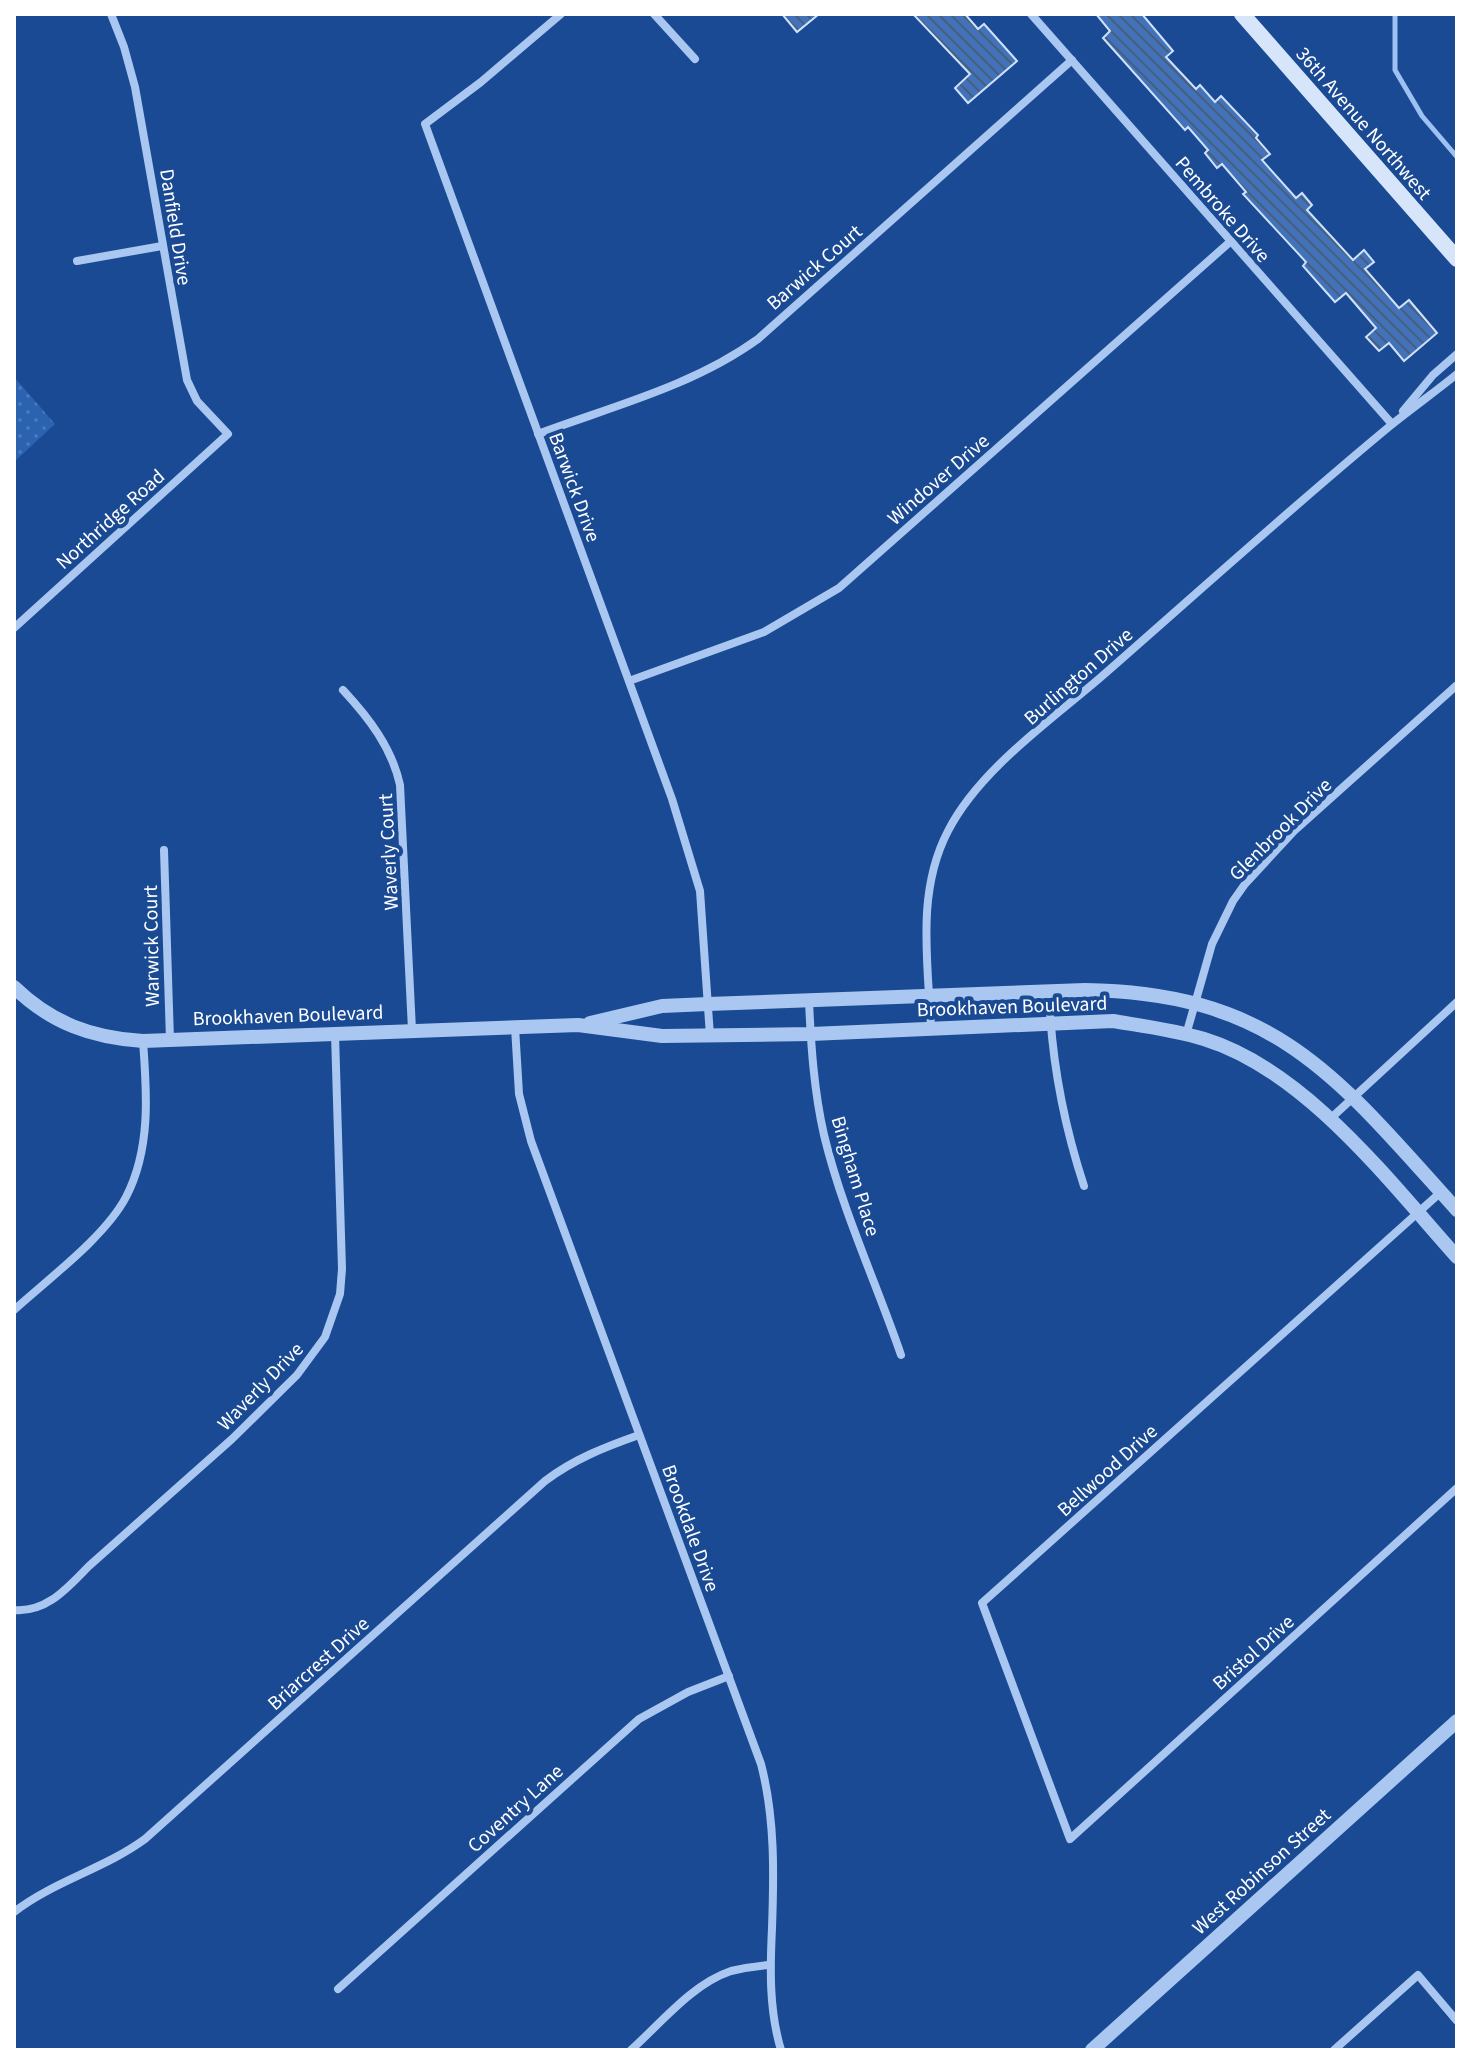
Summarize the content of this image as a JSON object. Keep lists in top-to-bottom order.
{
  "streets": {
    "main road": ["36th Avenue Northwest"],
    "street": [
      "Pembroke Drive",
      "Danfield Drive",
      "Barwick Court",
      "Windover Drive",
      "Barwick Drive",
      "Northridge Road",
      "Burlington Drive",
      "Glenbrook Drive",
      "Waverly Court",
      "Warwick Court",
      "Brookhaven Boulevard",
      "Bingham Place",
      "Waverly Drive",
      "Bellwood Drive",
      "Brookdale Drive",
      "Bristol Drive",
      "Briarcrest Drive",
      "Coventry Lane",
      "West Robinson Street"
    ]
  },
  "crossings": [
    ["Pembroke Drive", "Barwick Court"],
    ["Pembroke Drive", "Windover Drive"],
    ["Pembroke Drive", "Burlington Drive"],
    ["Danfield Drive", "Northridge Road"],
    ["Barwick Court", "Barwick Drive"],
    ["Windover Drive", "Barwick Drive"],
    ["Barwick Drive", "Brookhaven Boulevard"],
    ["Burlington Drive", "Brookhaven Boulevard"],
    ["Glenbrook Drive", "Brookhaven Boulevard"],
    ["Waverly Court", "Brookhaven Boulevard"],
    ["Warwick Court", "Brookhaven Boulevard"],
    ["Brookhaven Boulevard", "Bingham Place"],
    ["Brookhaven Boulevard", "Waverly Drive"],
    ["Brookhaven Boulevard", "Bellwood Drive"],
    ["Brookhaven Boulevard", "Brookdale Drive"],
    ["Bellwood Drive", "Bristol Drive"],
    ["Brookdale Drive", "Briarcrest Drive"],
    ["Brookdale Drive", "Coventry Lane"]
  ]
}
